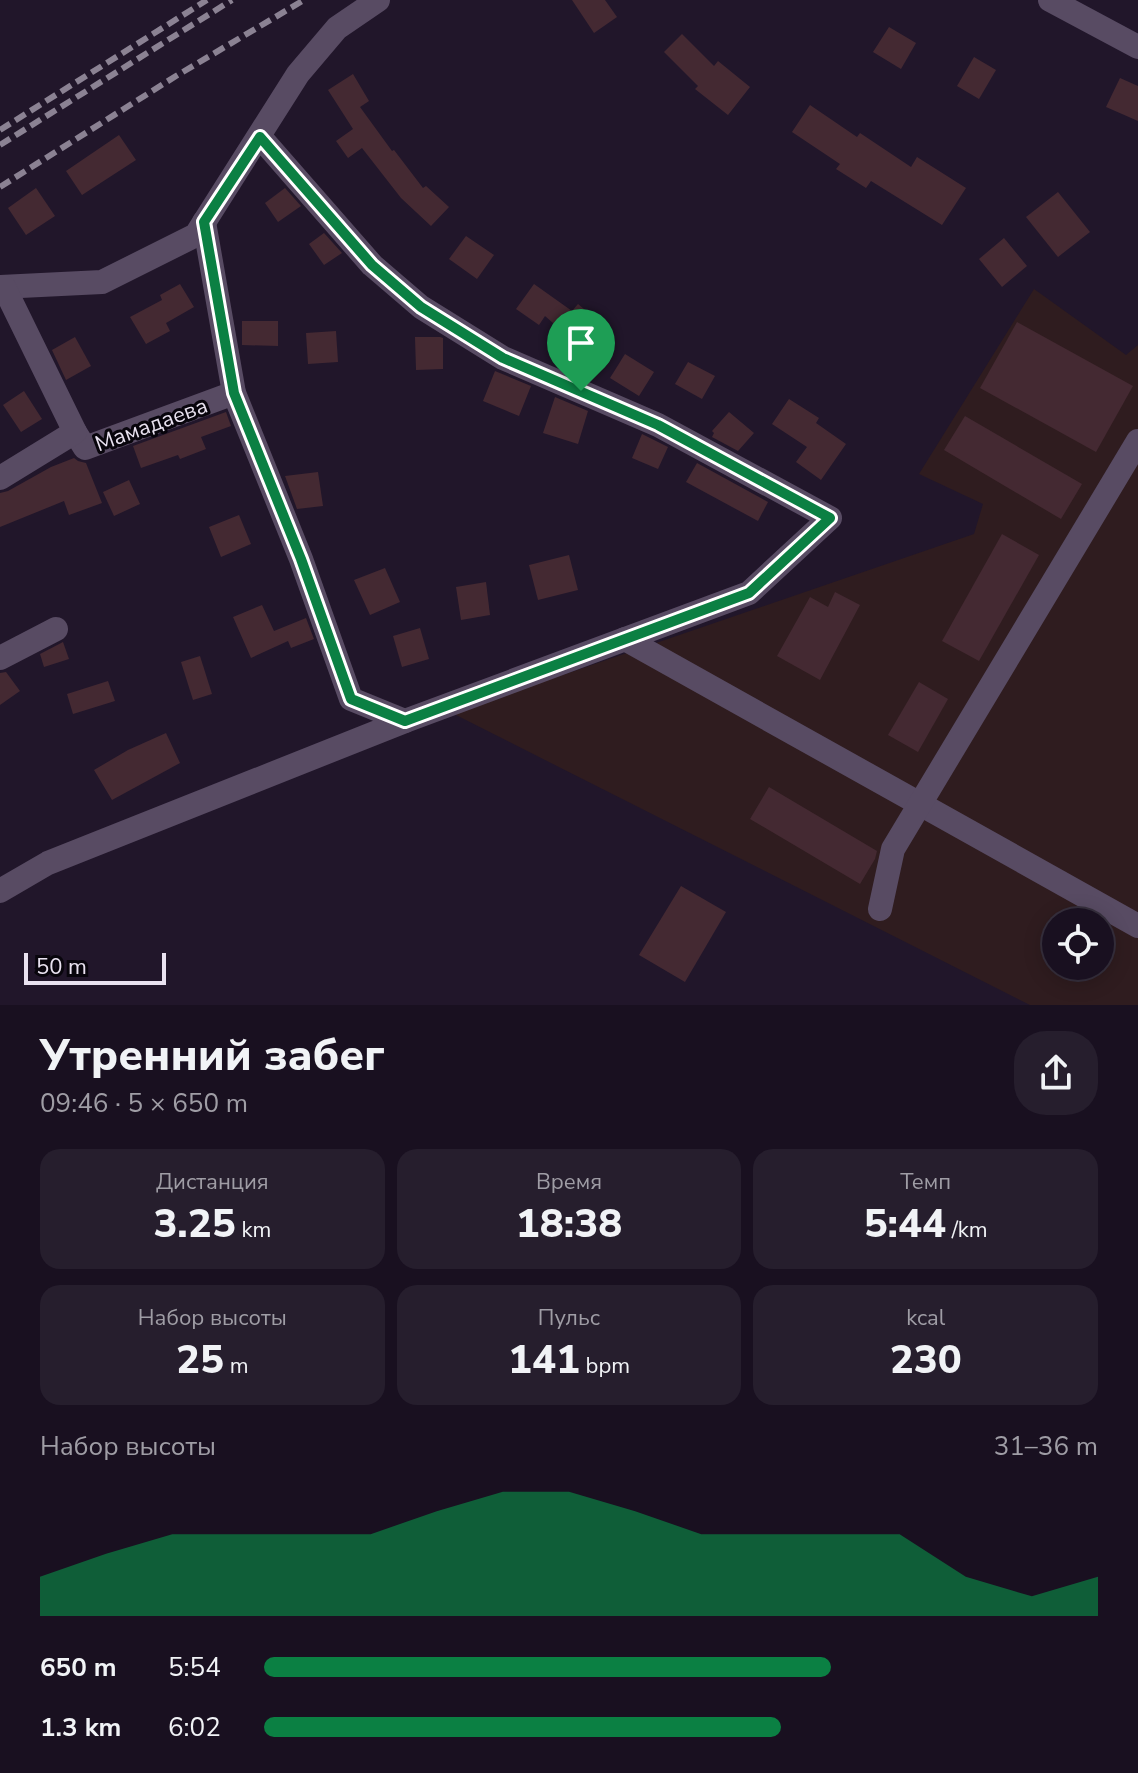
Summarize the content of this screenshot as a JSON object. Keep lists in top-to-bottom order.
{
  "streets": {
    "street": ["Мамадаева"]
  },
  "scale_bar": "50 m",
  "page": {
    "scale": "50 m",
    "heading": ["Утренний забег", "09:46 · 5 × 650 m"],
    "stats": [
      ["Дистанция", "3.25 km"],
      ["Время", "18:38"],
      ["Темп", "5:44 /km"],
      ["Набор высоты", "25 m"],
      ["Пульс", "141 bpm"],
      ["kcal", "230"]
    ],
    "chart": ["Набор высоты", "31–36 m"],
    "list": [
      {
        "name": "650 m",
        "note": "5:54"
      },
      {
        "name": "1.3 km",
        "note": "6:02"
      }
    ]
  }
}
